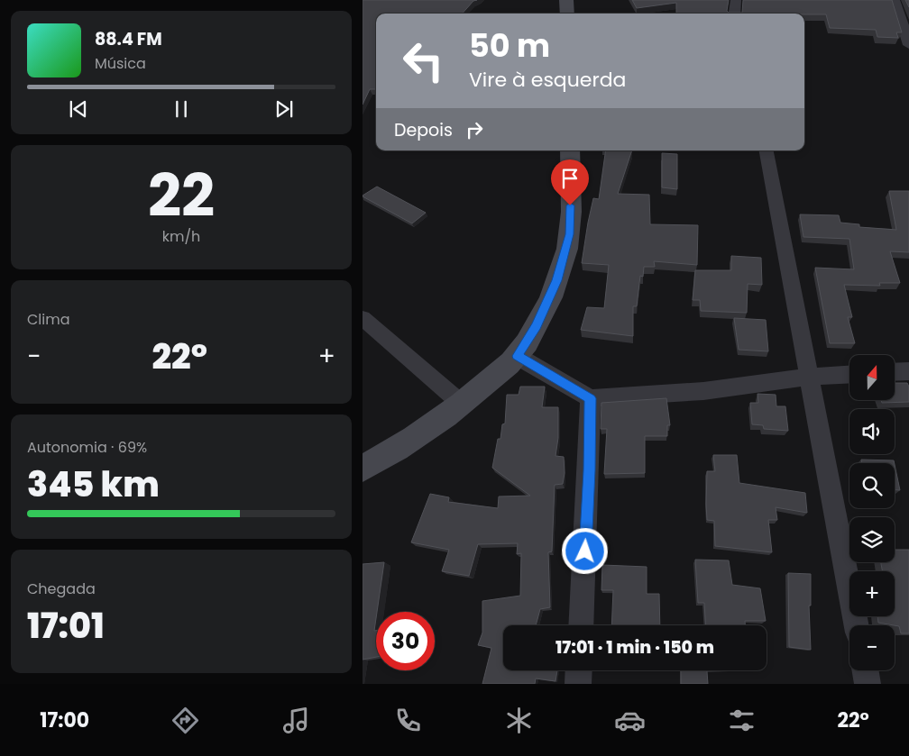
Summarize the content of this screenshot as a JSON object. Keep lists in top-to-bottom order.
{
  "north": "top",
  "page": {
    "turn": ["50 m", "Vire à esquerda"],
    "song": ["88.4 FM", "Música"],
    "then": "Depois",
    "tile": [
      ["22", "km/h"],
      "Clima",
      ["Autonomia · 69%", "345 km"],
      ["Chegada", "17:01"]
    ],
    "heat": ["−", "22°", "+"],
    "map_buttons": ["+", "−"],
    "limit": "30",
    "trip": "17:01 · 1 min · 150 m",
    "tabs": ["17:00", "22°"]
  }
}
